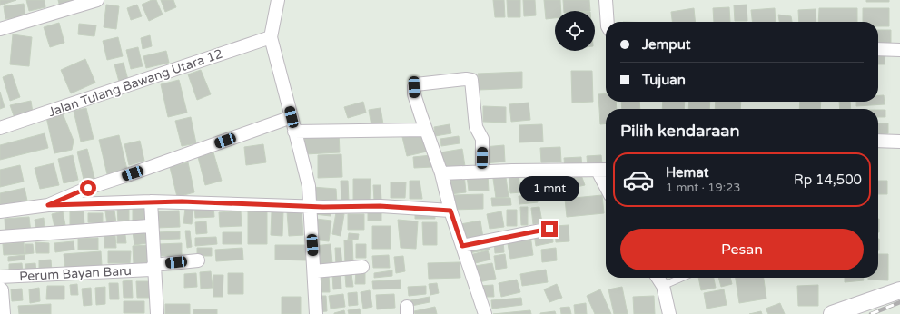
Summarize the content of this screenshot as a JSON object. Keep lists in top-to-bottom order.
{
  "streets": {
    "street": ["Jalan Tulang Bawang Utara 12", "Perum Bayan Baru"]
  },
  "page": {
    "banner": ["Jemput", "Tujuan"],
    "heading": "Pilih kendaraan",
    "list": [
      {
        "name": "Hemat",
        "note": "1 mnt · 19:23",
        "value": "Rp 14,500"
      }
    ],
    "bubble": "1 mnt",
    "buttons": "Pesan"
  }
}
